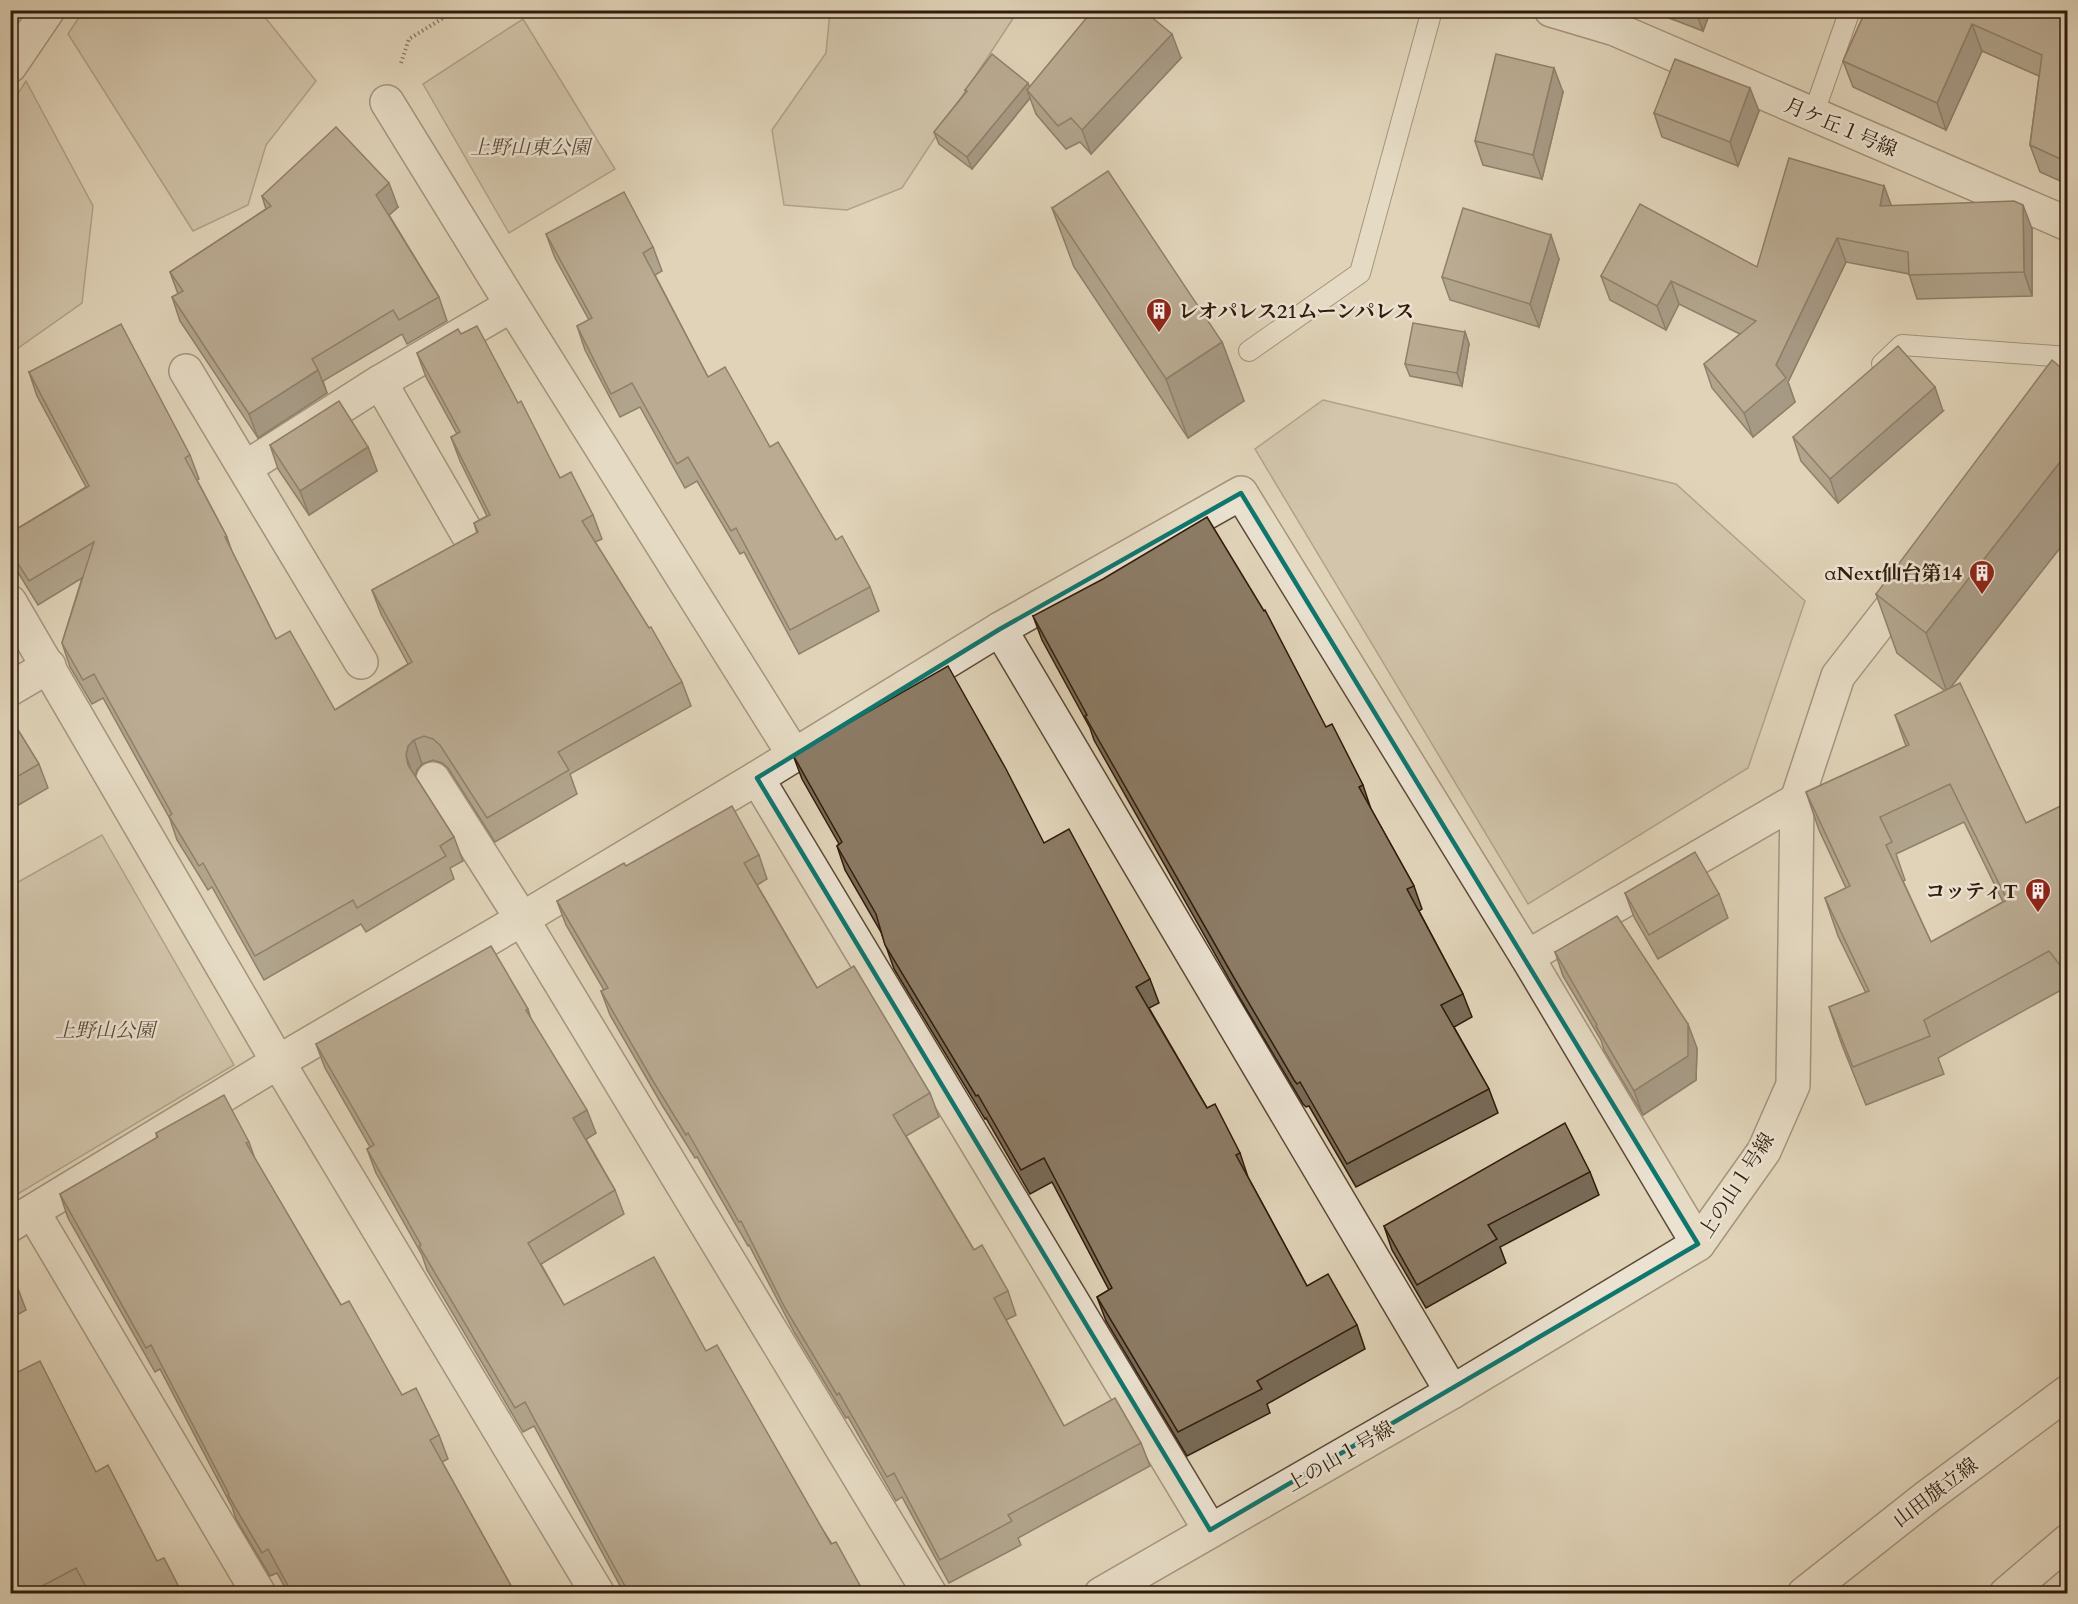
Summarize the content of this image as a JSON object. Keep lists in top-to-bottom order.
{
  "streets": {
    "street": ["月ケ丘１号線", "上の山１号線", "山田旗立線"]
  },
  "parks": ["上野山東公園", "上野山公園"],
  "places": {
    "building": ["レオパレス21ムーンパレス", "αNext仙台第14", "コッティT"]
  }
}
